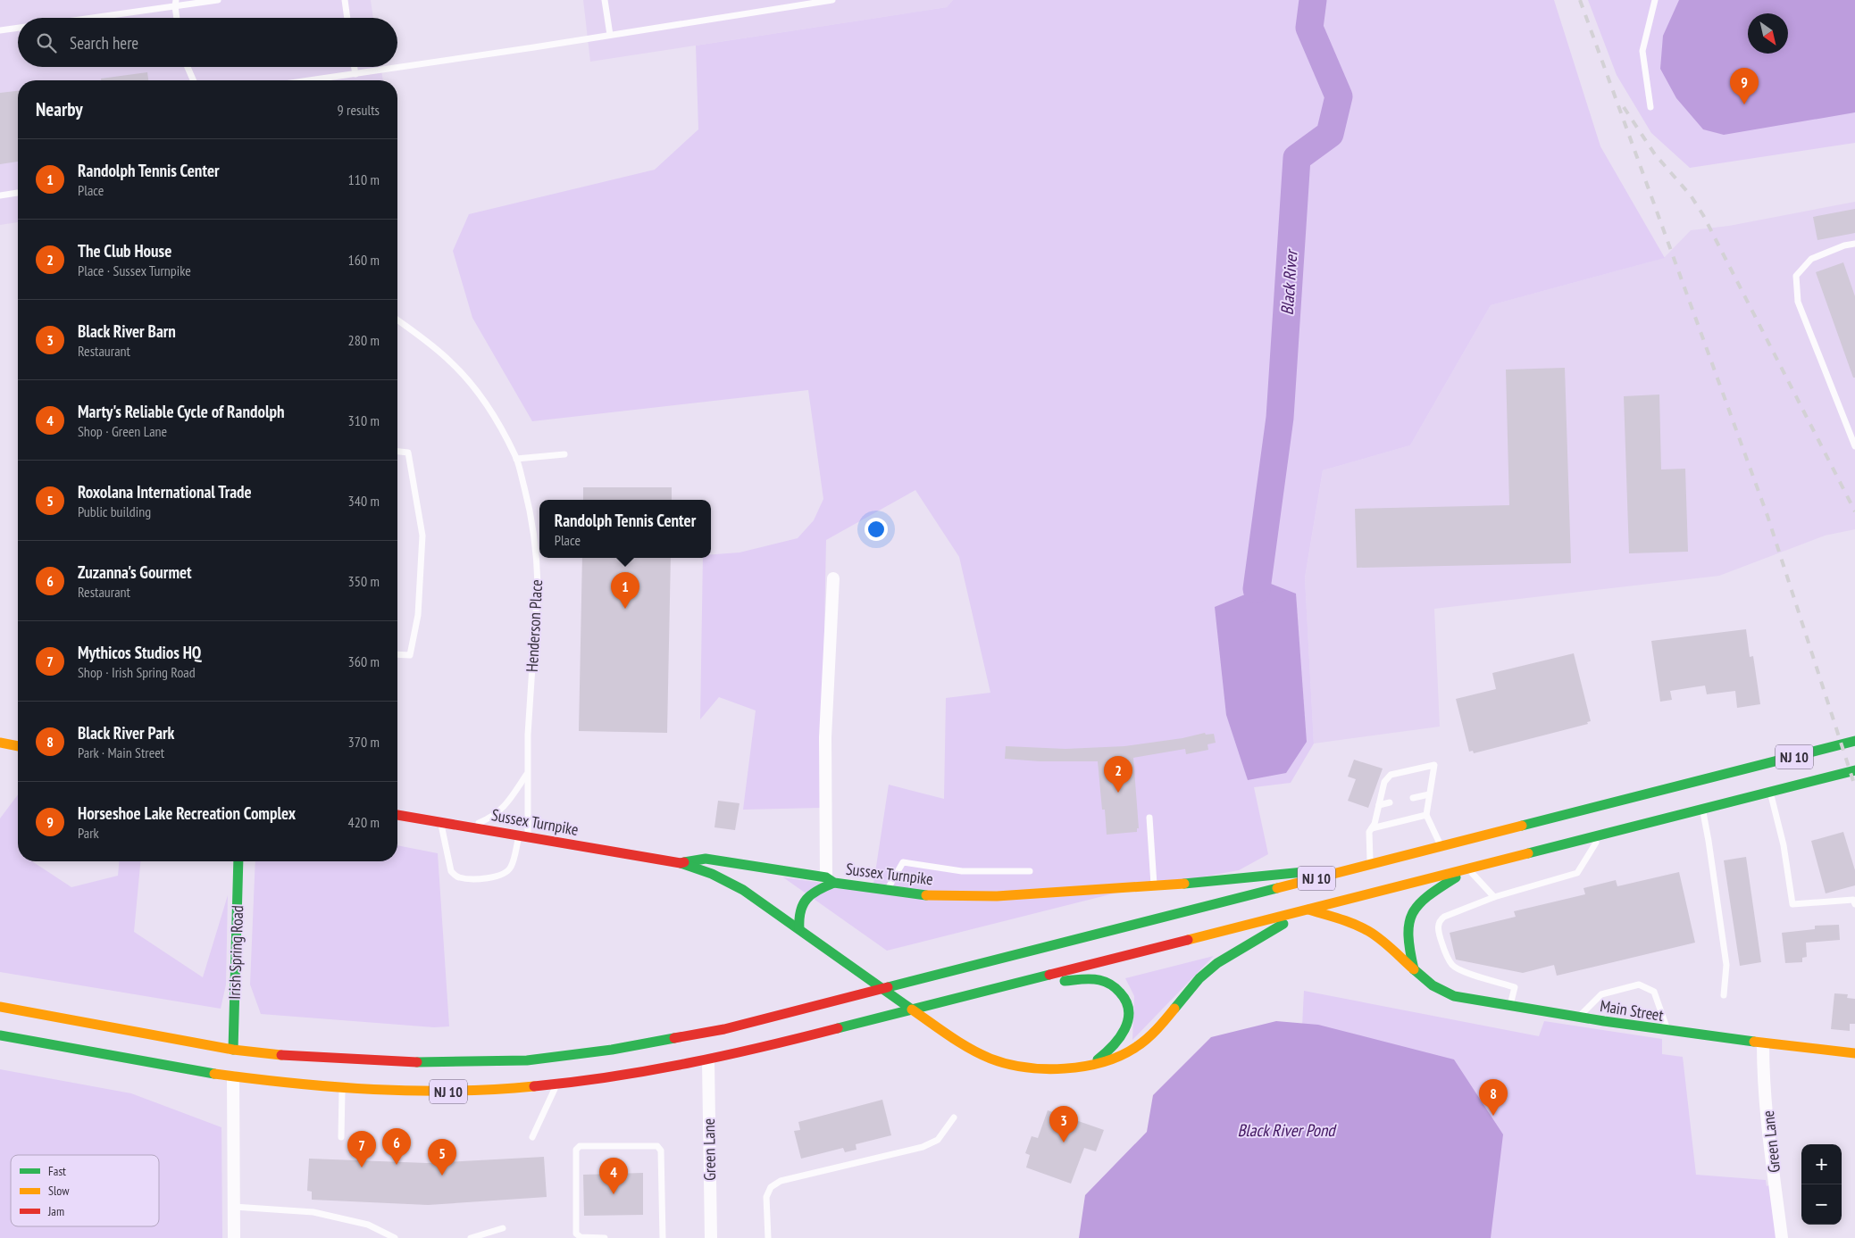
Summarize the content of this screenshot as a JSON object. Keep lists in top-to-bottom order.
{
  "streets": {
    "main road": [
      "NJ 10",
      "Sussex Turnpike",
      "Irish Spring Road",
      "Main Street"
    ],
    "street": ["Green Lane"],
    "lane": ["Henderson Place"]
  },
  "crossings": [
    ["Henderson Place", "Sussex Turnpike"],
    ["NJ 10", "Sussex Turnpike"],
    ["NJ 10", "Irish Spring Road"],
    ["NJ 10", "Main Street"],
    ["NJ 10", "Green Lane"],
    ["Main Street", "Green Lane"]
  ],
  "water": ["Black River", "Black River Pond"],
  "legend": ["Fast", "Slow", "Jam"],
  "north": "bottom right",
  "page": {
    "search": "Search here",
    "pins": [
      "9",
      "1",
      "2",
      "8",
      "3",
      "6",
      "7",
      "5",
      "4"
    ],
    "heading": ["Nearby", "9 results"],
    "list": [
      {
        "mark": "1",
        "name": "Randolph Tennis Center",
        "note": "Place",
        "value": "110 m"
      },
      {
        "mark": "2",
        "name": "The Club House",
        "note": "Place · Sussex Turnpike",
        "value": "160 m"
      },
      {
        "mark": "3",
        "name": "Black River Barn",
        "note": "Restaurant",
        "value": "280 m"
      },
      {
        "mark": "4",
        "name": "Marty's Reliable Cycle of Randolph",
        "note": "Shop · Green Lane",
        "value": "310 m"
      },
      {
        "mark": "5",
        "name": "Roxolana International Trade",
        "note": "Public building",
        "value": "340 m"
      },
      {
        "mark": "6",
        "name": "Zuzanna's Gourmet",
        "note": "Restaurant",
        "value": "350 m"
      },
      {
        "mark": "7",
        "name": "Mythicos Studios HQ",
        "note": "Shop · Irish Spring Road",
        "value": "360 m"
      },
      {
        "mark": "8",
        "name": "Black River Park",
        "note": "Park · Main Street",
        "value": "370 m"
      },
      {
        "mark": "9",
        "name": "Horseshoe Lake Recreation Complex",
        "note": "Park",
        "value": "420 m"
      }
    ],
    "popup": ["Randolph Tennis Center", "Place"],
    "map_buttons": ["+", "−"]
  }
}
